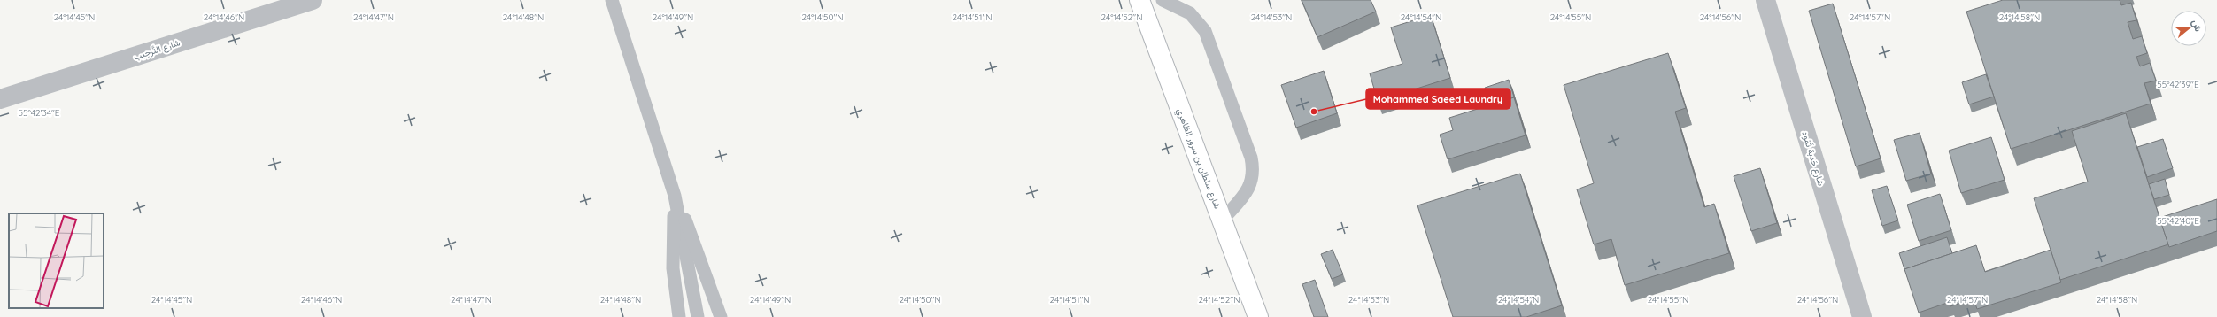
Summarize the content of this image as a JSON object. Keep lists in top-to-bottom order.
{
  "streets": {
    "street": ["شارع التَّرحِيب", "شارع سلطان بن سرور الظاهري", "شارع حَدبة ثَمُود"]
  },
  "places": ["Mohammed Saeed Laundry"],
  "north": "right",
  "coordinates": [
    "24°14'45\"N",
    "24°14'46\"N",
    "24°14'47\"N",
    "24°14'48\"N",
    "24°14'49\"N",
    "24°14'50\"N",
    "24°14'51\"N",
    "24°14'52\"N",
    "24°14'53\"N",
    "24°14'54\"N",
    "24°14'55\"N",
    "24°14'56\"N",
    "24°14'57\"N",
    "24°14'58\"N",
    "55°42'39\"E",
    "55°42'34\"E",
    "55°42'40\"E"
  ]
}
